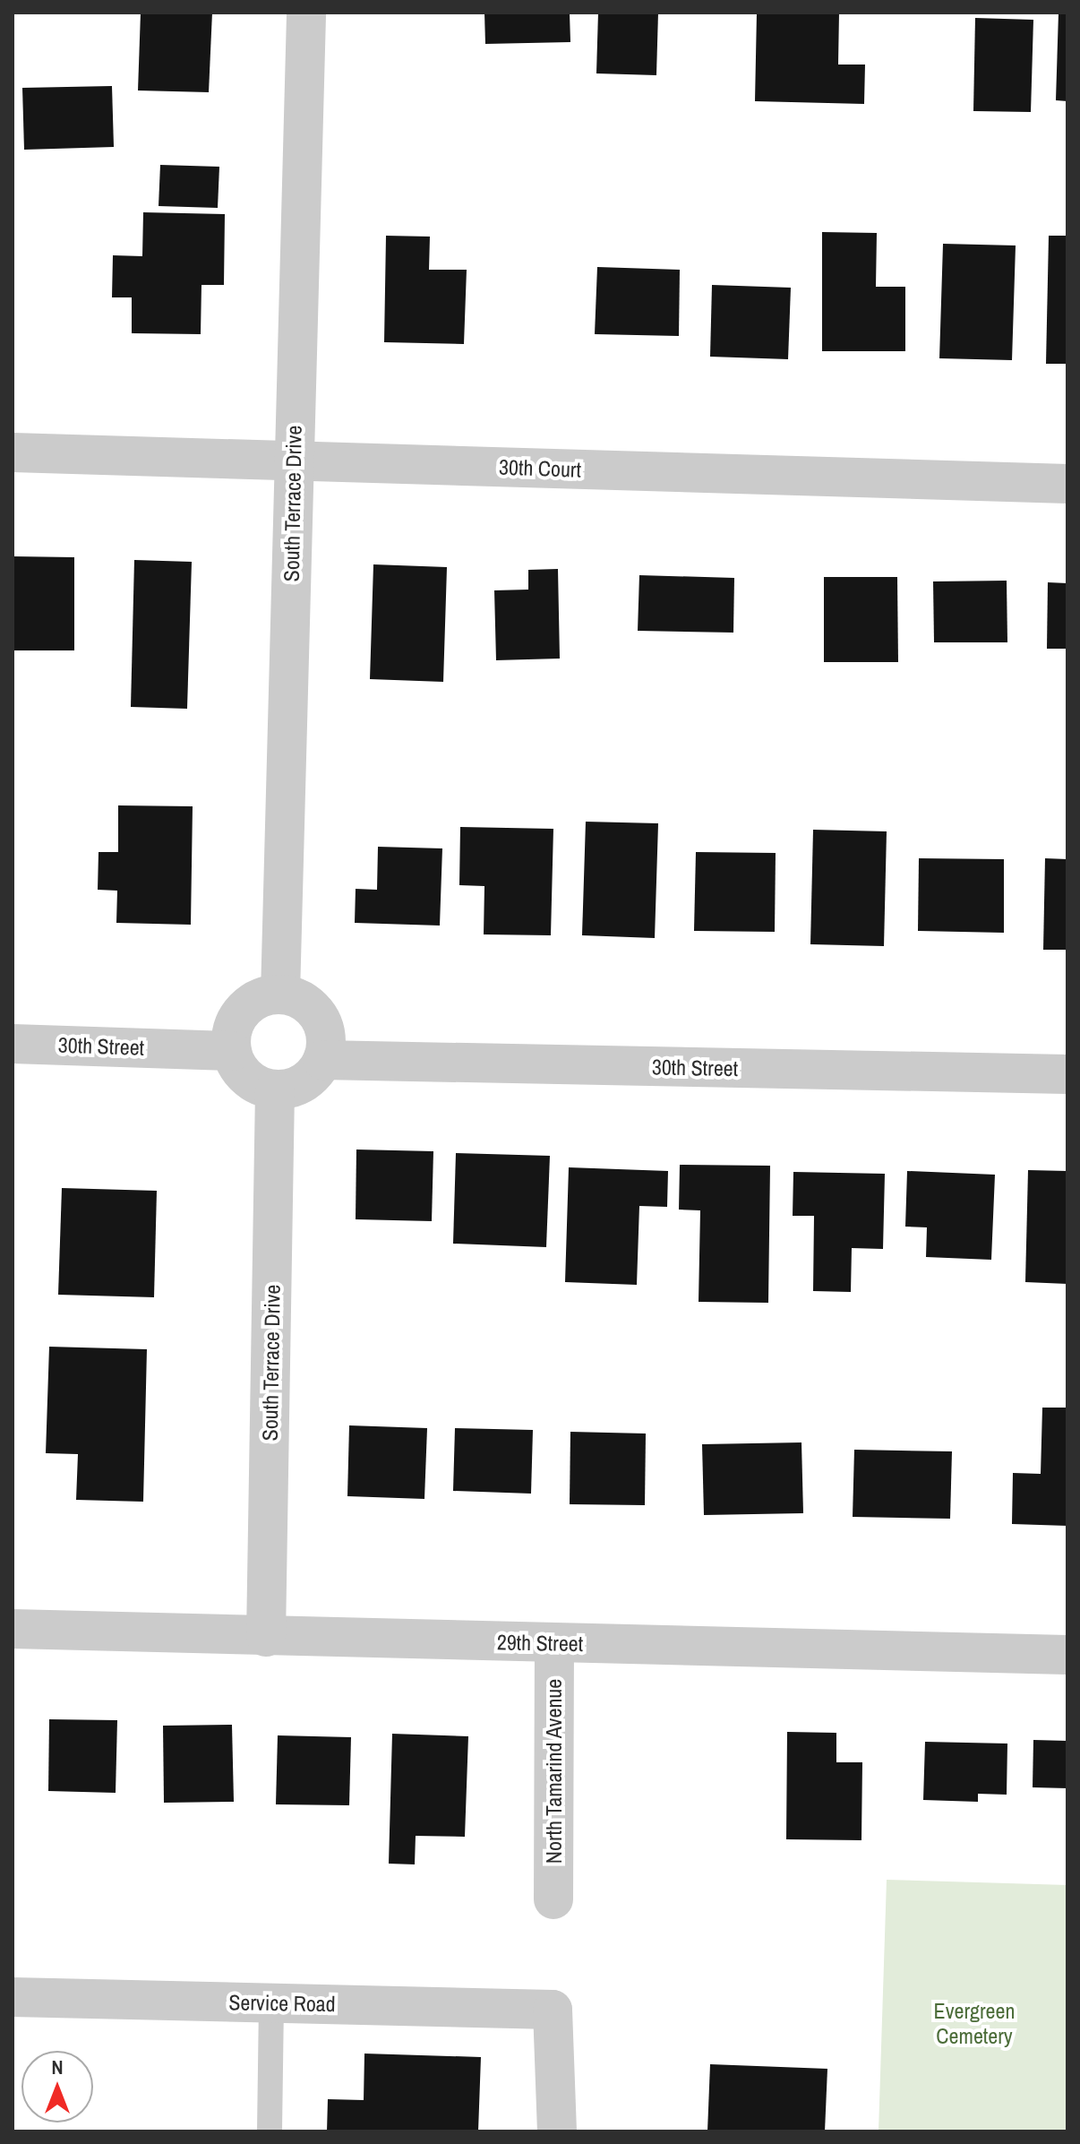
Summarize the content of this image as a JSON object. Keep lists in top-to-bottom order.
{
  "streets": {
    "street": [
      "30th Court",
      "South Terrace Drive",
      "30th Street",
      "29th Street",
      "North Tamarind Avenue",
      "Service Road"
    ]
  },
  "crossings": [
    ["30th Court", "South Terrace Drive"],
    ["South Terrace Drive", "30th Street"],
    ["South Terrace Drive", "29th Street"],
    ["29th Street", "North Tamarind Avenue"]
  ],
  "parks": ["Evergreen Cemetery"],
  "north": "top"
}
